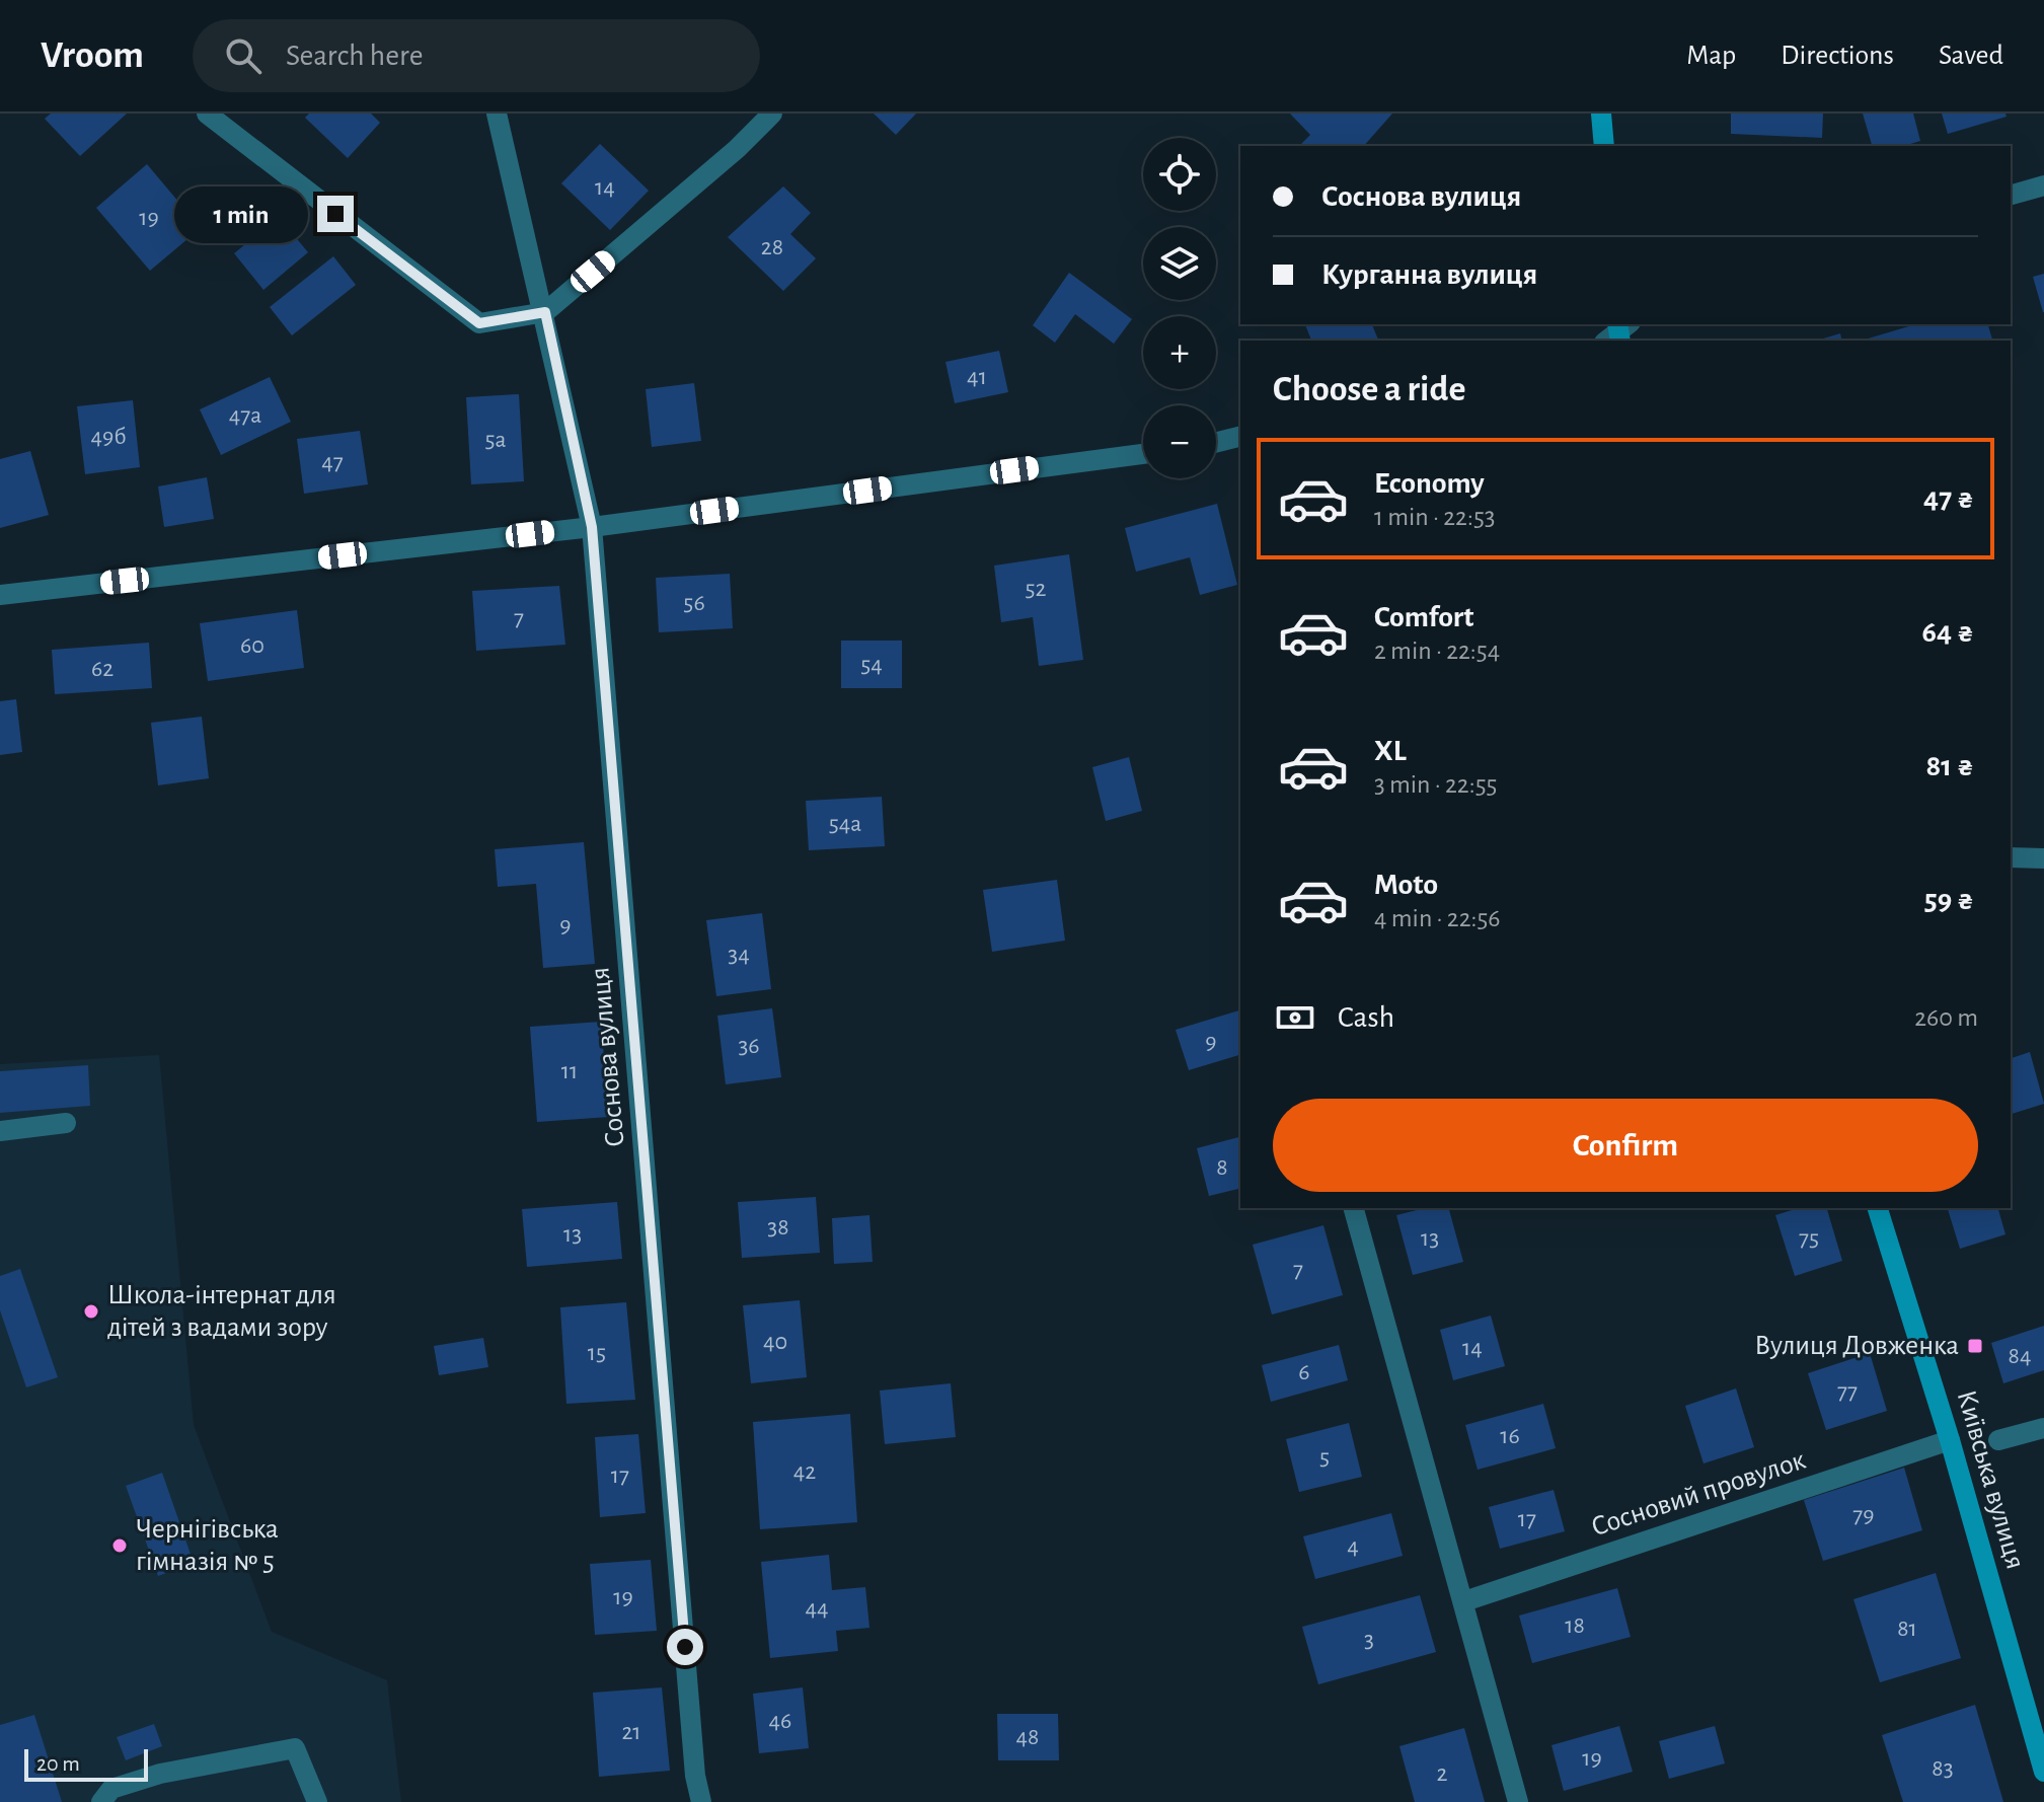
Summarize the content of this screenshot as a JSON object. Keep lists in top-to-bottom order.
{
  "streets": {
    "main road": ["Київська вулиця"],
    "street": ["Соснова вулиця", "Сосновий провулок"]
  },
  "crossings": [
    ["Київська вулиця", "Сосновий провулок"]
  ],
  "places": {
    "other": ["Школа-інтернат для дітей з вадами зору", "Чернігівська гімназія № 5"],
    "transit": ["Вулиця Довженка"]
  },
  "house_numbers": [
    "14",
    "19",
    "28",
    "41",
    "47а",
    "49б",
    "5а",
    "47",
    "52",
    "56",
    "7",
    "60",
    "54",
    "62",
    "54а",
    "9",
    "34",
    "9",
    "36",
    "11",
    "8",
    "38",
    "13",
    "13",
    "75",
    "7",
    "40",
    "14",
    "15",
    "84",
    "6",
    "77",
    "16",
    "5",
    "42",
    "17",
    "79",
    "17",
    "4",
    "19",
    "44",
    "18",
    "81",
    "3",
    "46",
    "21",
    "48",
    "19",
    "83",
    "2"
  ],
  "scale_bar": "20 m",
  "page": {
    "header": "Vroom",
    "search": "Search here",
    "nav": ["Map", "Directions", "Saved"],
    "map_buttons": ["+", "−"],
    "banner": ["Соснова вулиця", "Курганна вулиця"],
    "bubble": "1 min",
    "heading": "Choose a ride",
    "list": [
      {
        "name": "Economy",
        "note": "1 min · 22:53",
        "value": "47 ₴"
      },
      {
        "name": "Comfort",
        "note": "2 min · 22:54",
        "value": "64 ₴"
      },
      {
        "name": "XL",
        "note": "3 min · 22:55",
        "value": "81 ₴"
      },
      {
        "name": "Moto",
        "note": "4 min · 22:56",
        "value": "59 ₴"
      }
    ],
    "pay": ["Cash", "260 m"],
    "buttons": "Confirm",
    "scale": "20 m"
  }
}
